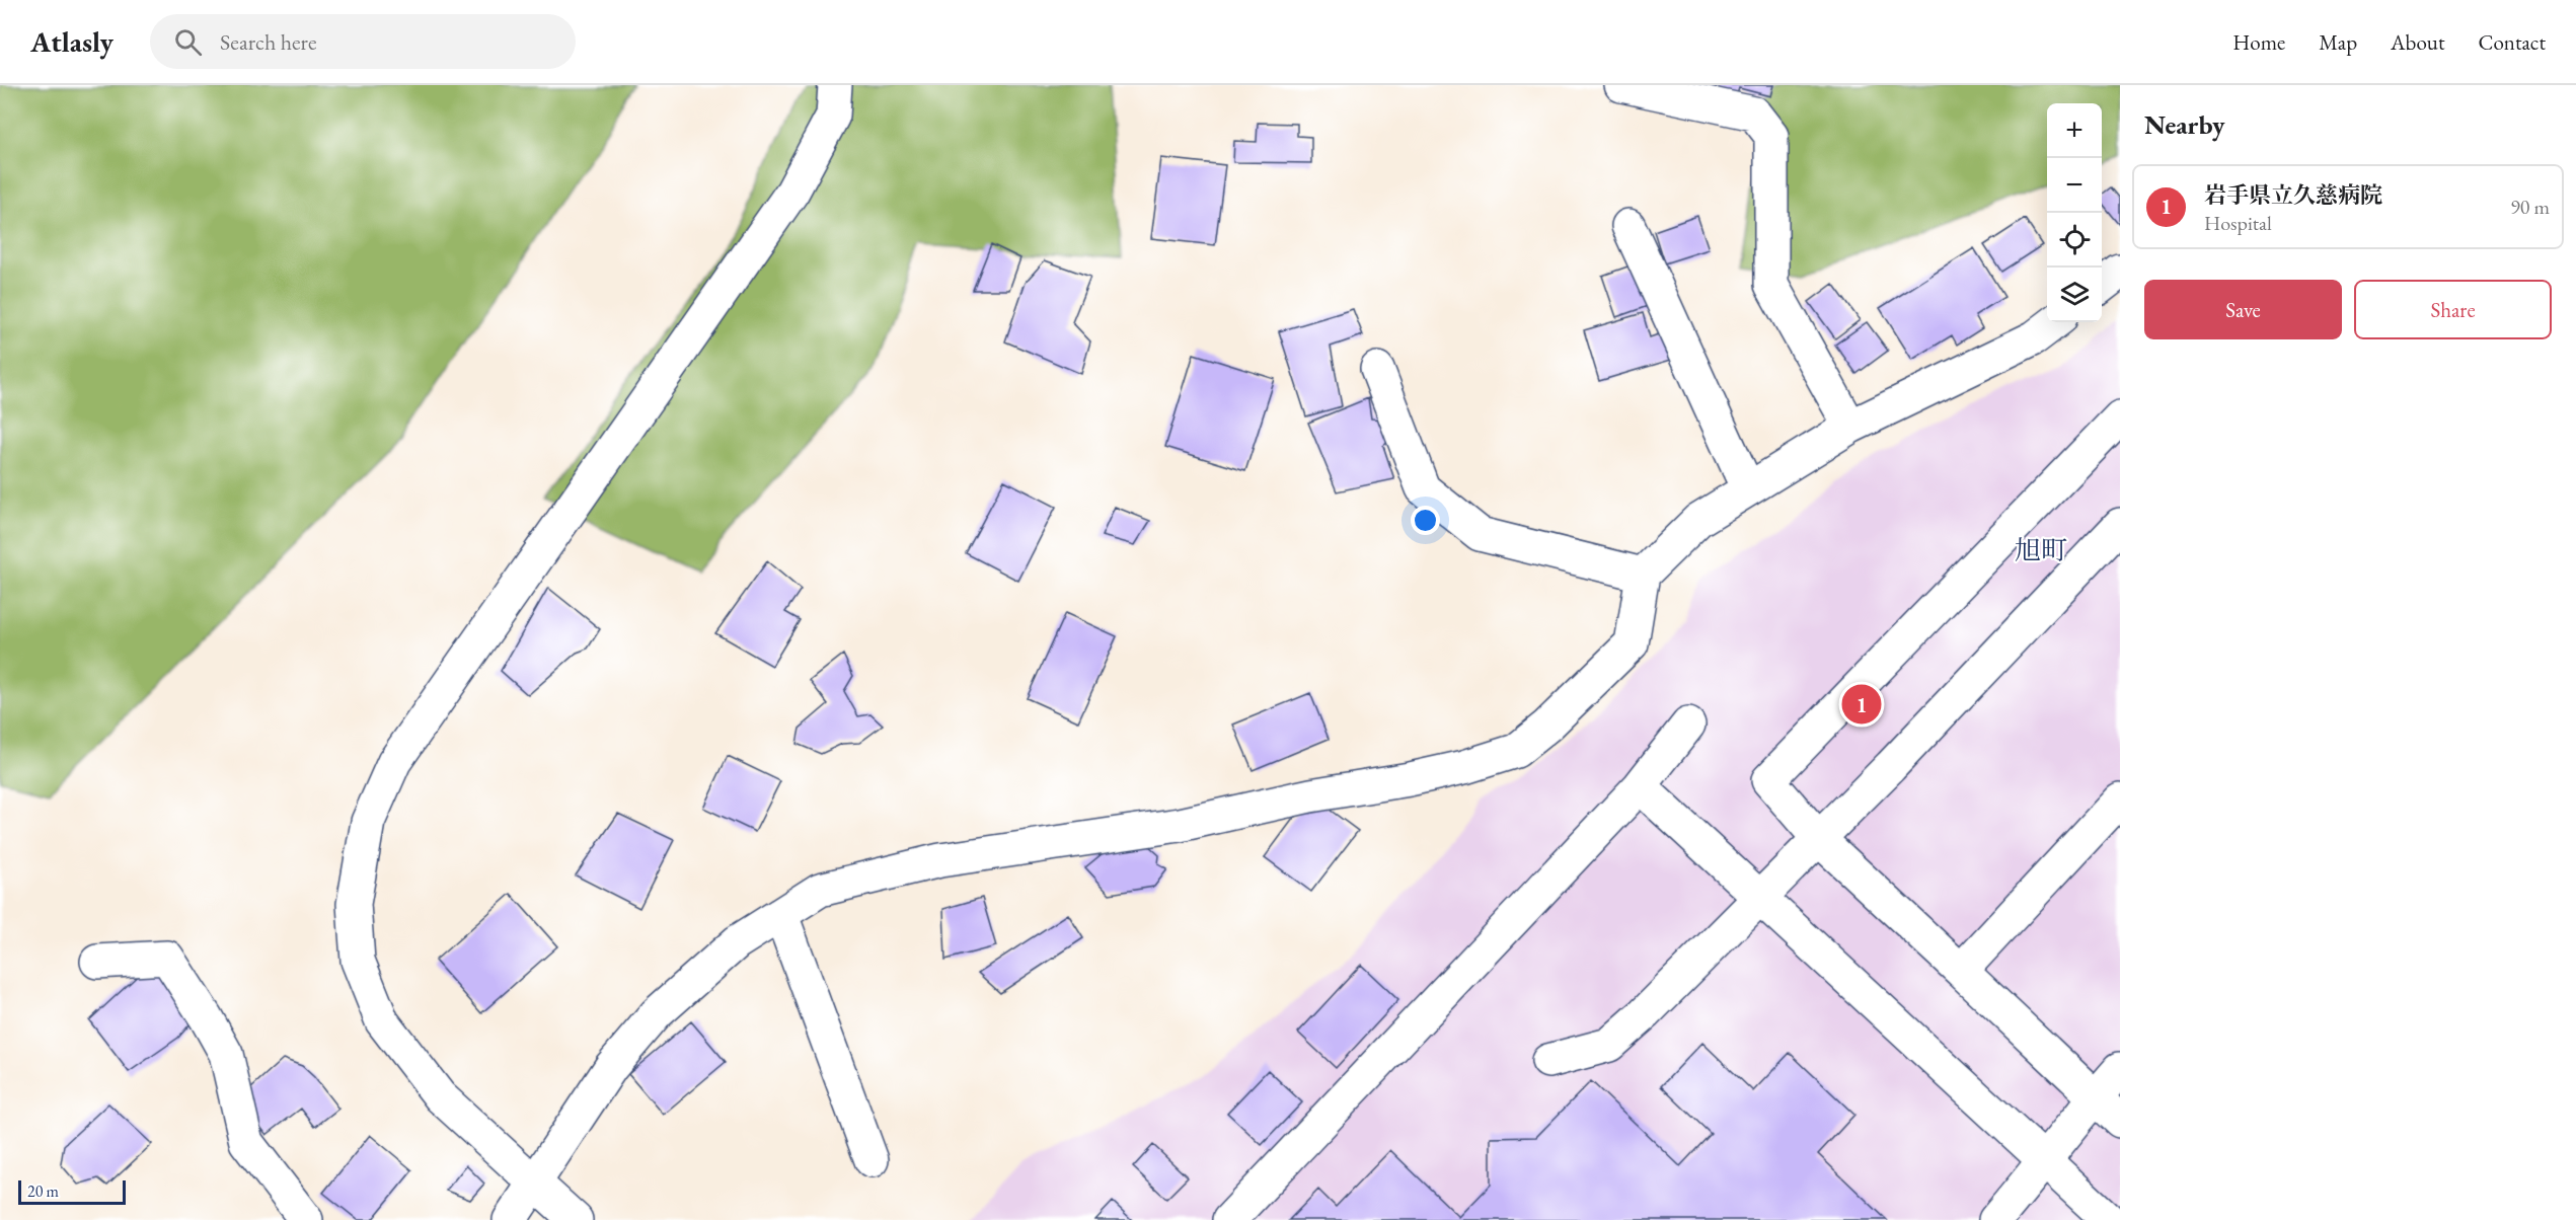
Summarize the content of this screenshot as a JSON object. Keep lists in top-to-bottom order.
{
  "districts": ["旭町"],
  "scale_bar": "20 m",
  "page": {
    "header": "Atlasly",
    "search": "Search here",
    "nav": [
      "Home",
      "Map",
      "About",
      "Contact"
    ],
    "heading": "Nearby",
    "map_buttons": ["+", "−"],
    "list": [
      {
        "mark": "1",
        "name": "岩手県立久慈病院",
        "note": "Hospital",
        "value": "90 m"
      }
    ],
    "buttons": ["Save", "Share"],
    "pins": "1",
    "scale": "20 m"
  }
}
